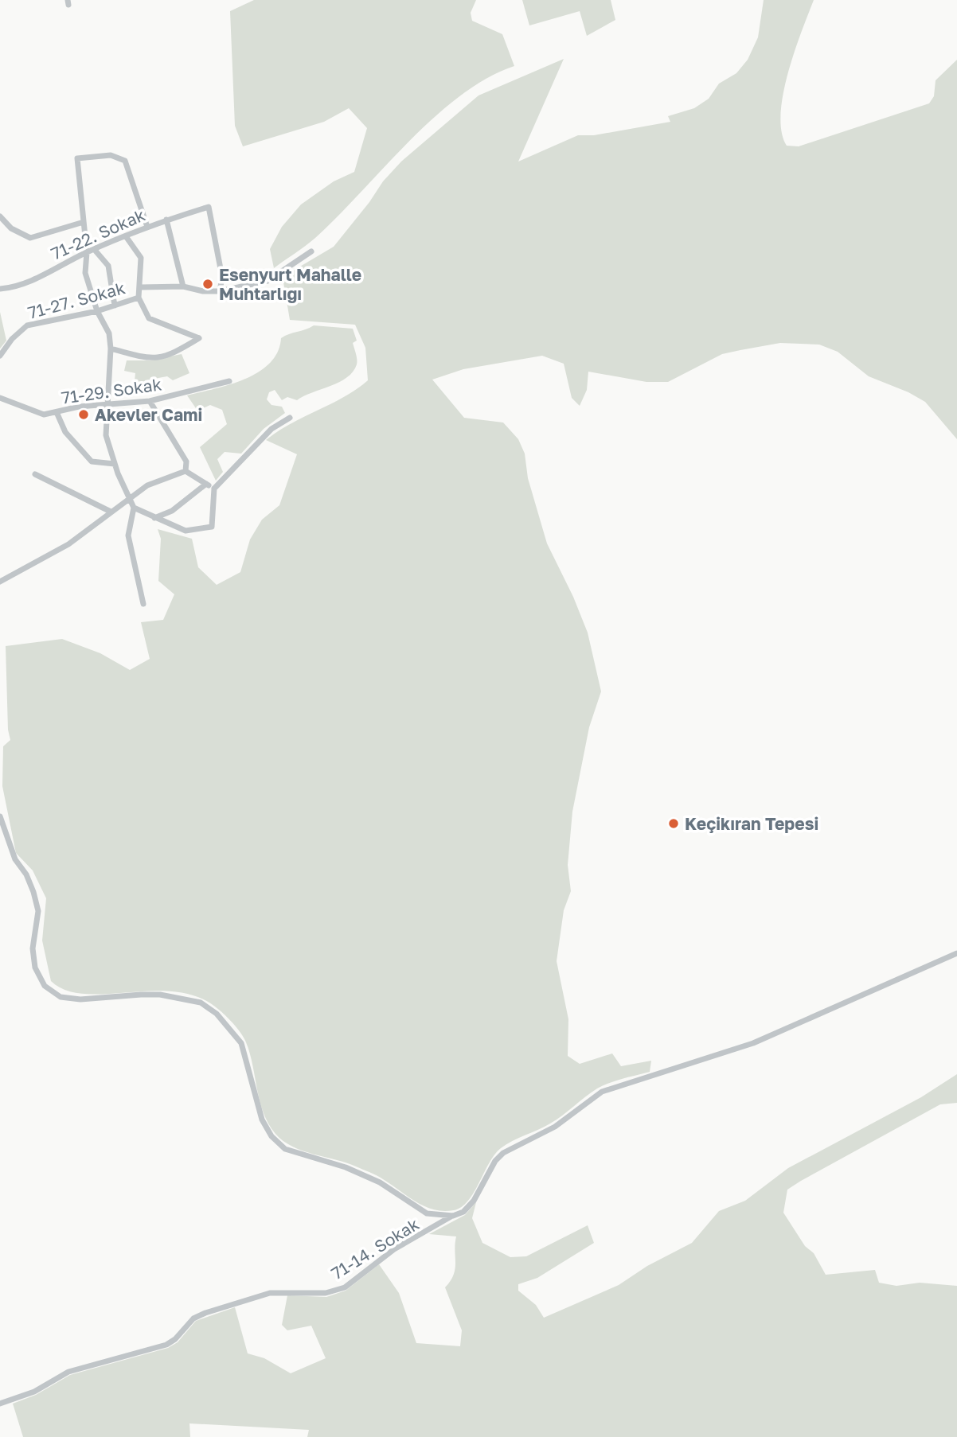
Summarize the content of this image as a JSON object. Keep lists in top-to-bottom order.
{
  "streets": {
    "street": [
      "71-22. Sokak",
      "71-27. Sokak",
      "71-29. Sokak",
      "71-14. Sokak"
    ]
  },
  "crossings": [
    ["71-22. Sokak", "71-27. Sokak"]
  ],
  "places": ["Esenyurt Mahalle Muhtarlığı", "Akevler Cami", "Keçikıran Tepesi"]
}
